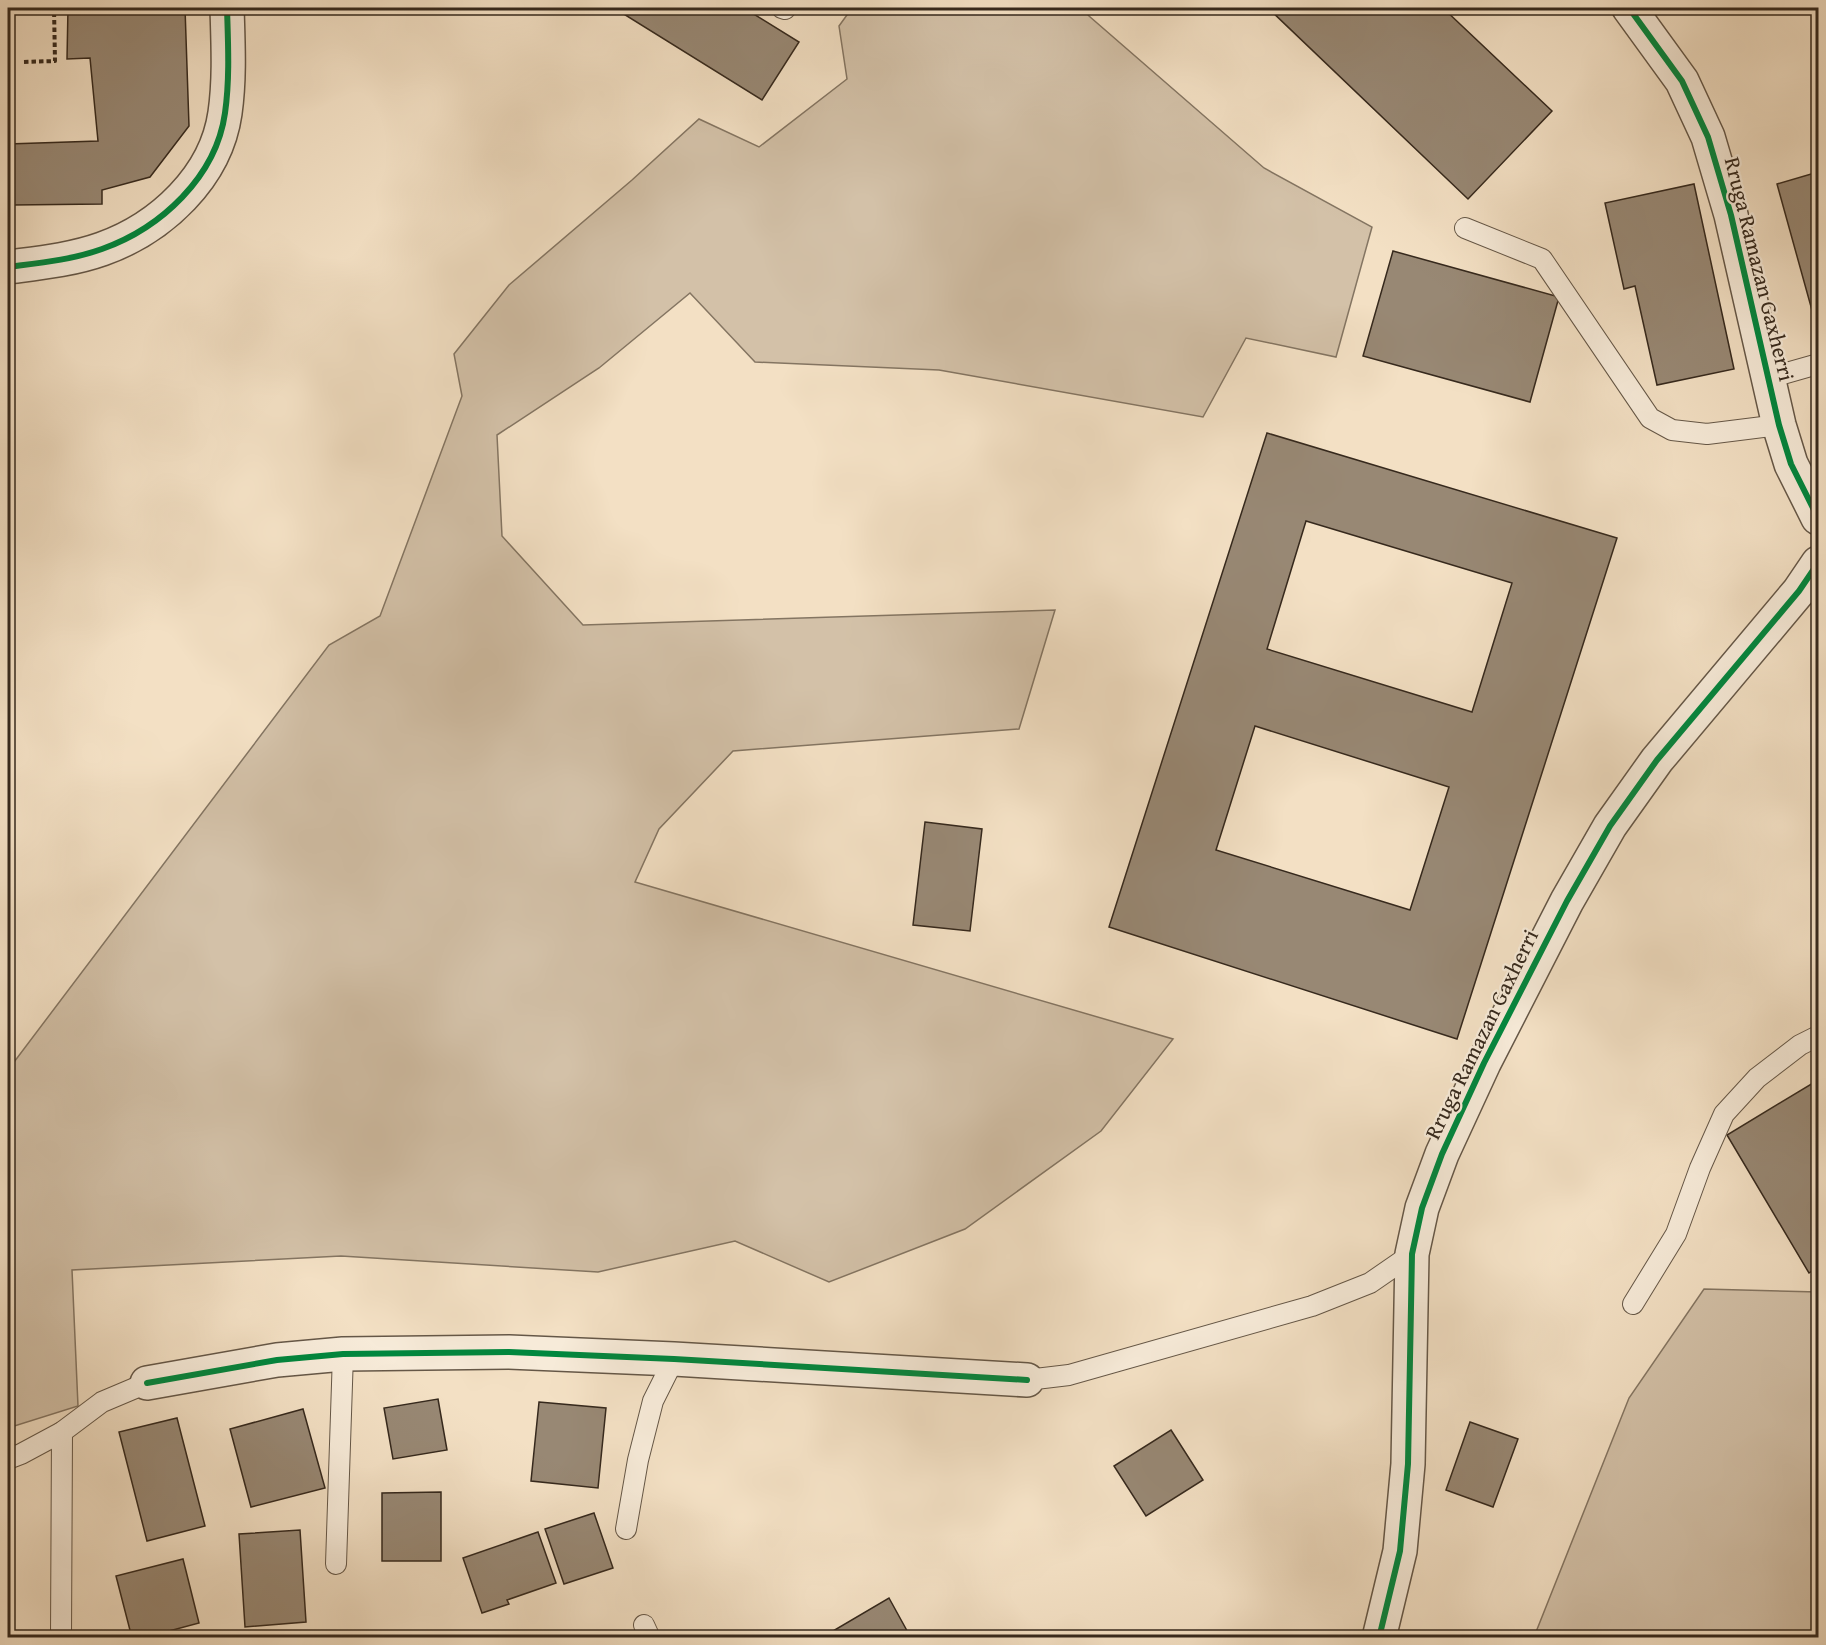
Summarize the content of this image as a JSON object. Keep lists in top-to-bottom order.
{
  "streets": {
    "street": ["Rruga Ramazan Gaxherri"]
  }
}
